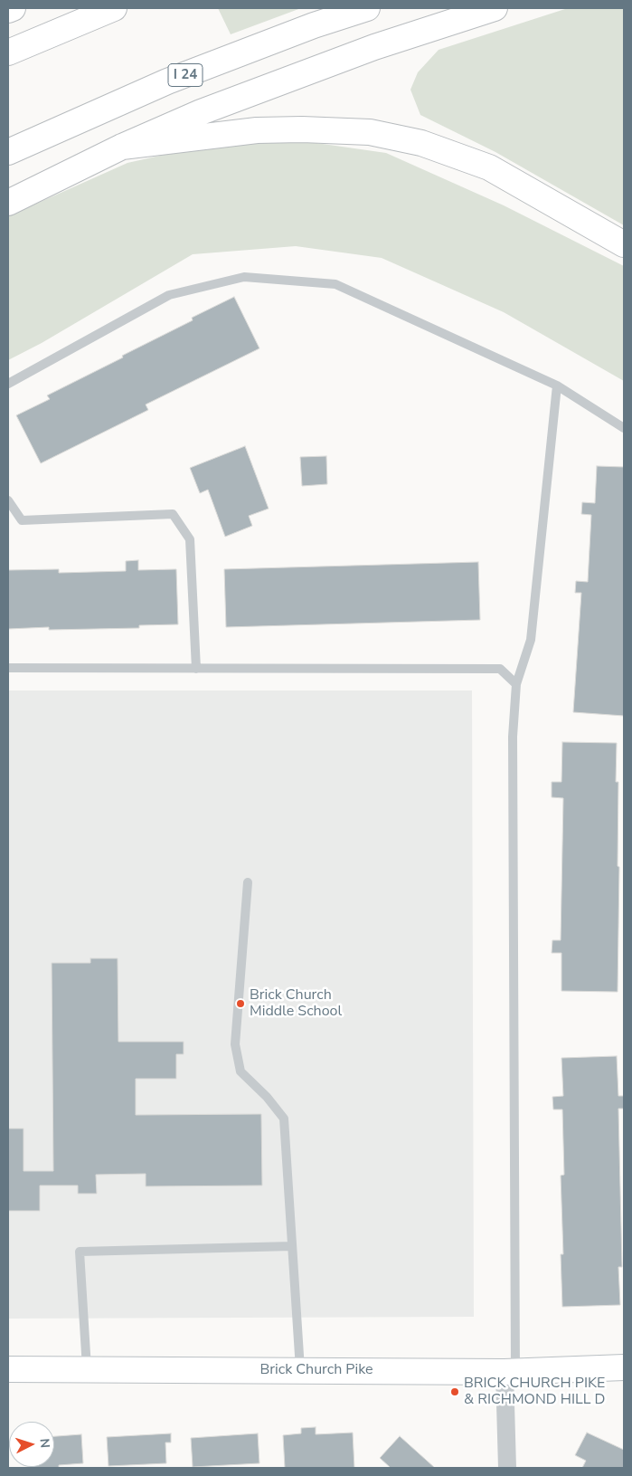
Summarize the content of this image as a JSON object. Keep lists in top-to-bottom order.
{
  "streets": {
    "main road": ["I 24", "Brick Church Pike"]
  },
  "places": ["Brick Church Middle School", "BRICK CHURCH PIKE & RICHMOND HILL D"],
  "north": "right"
}
